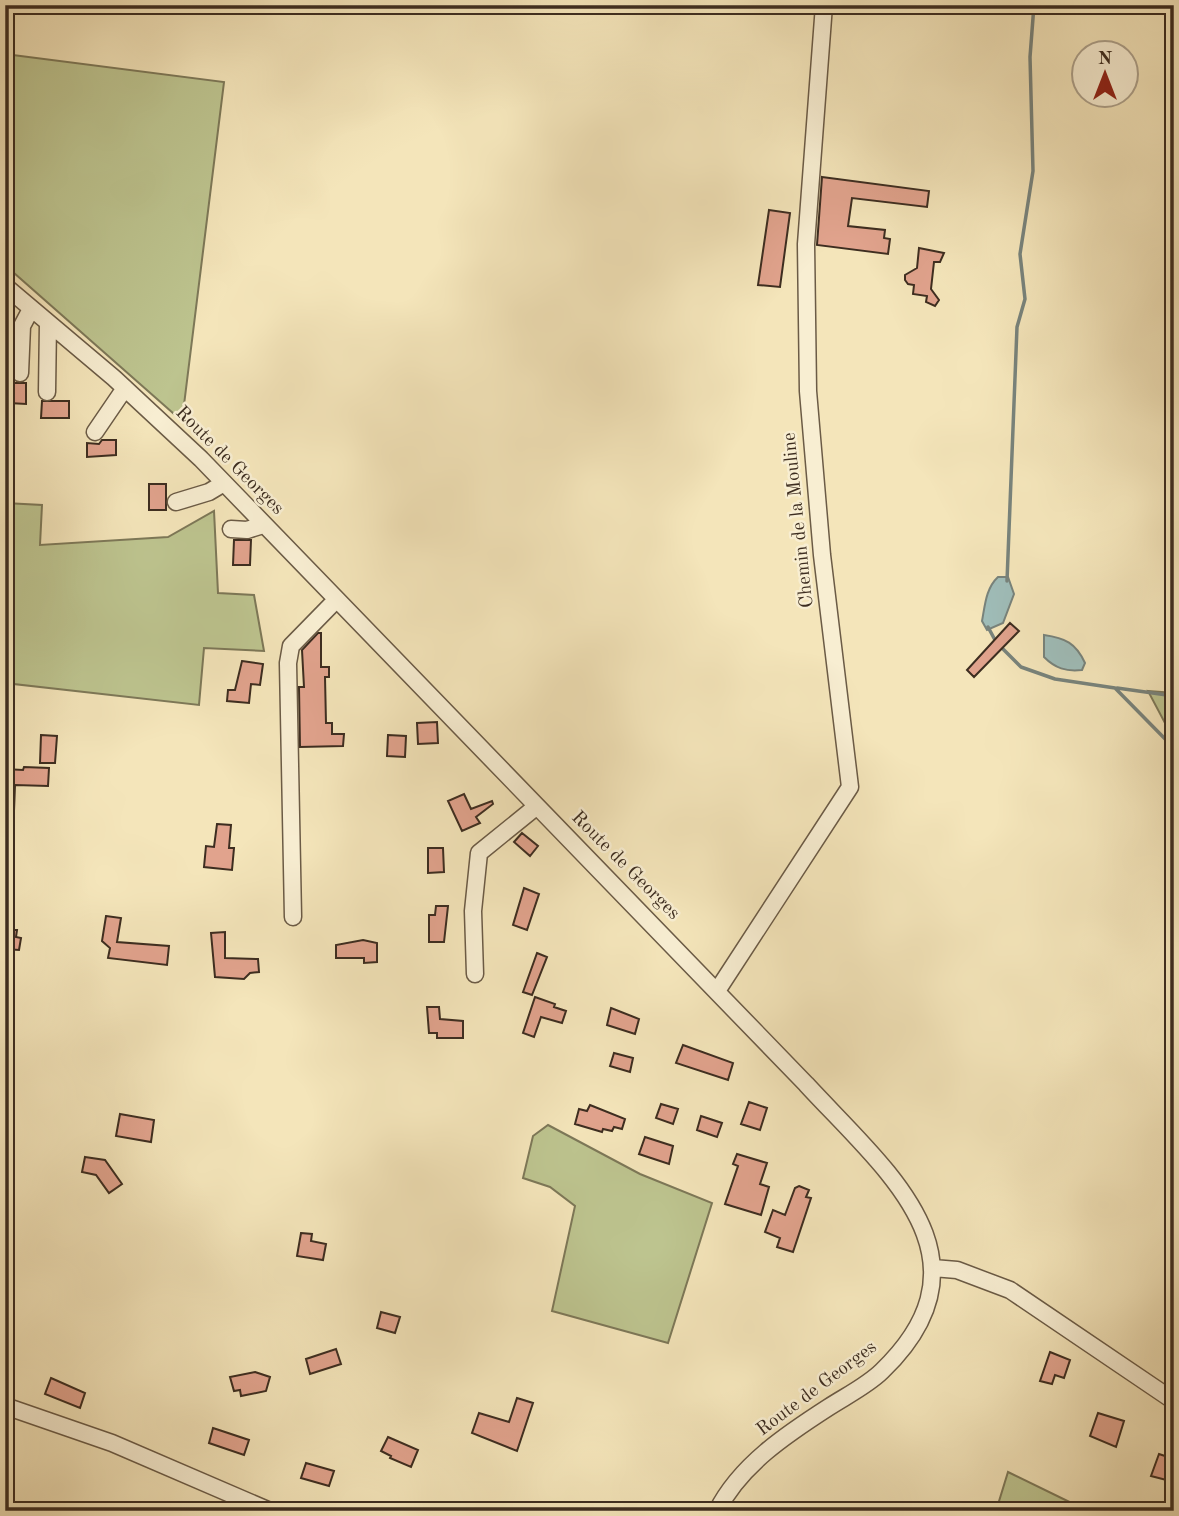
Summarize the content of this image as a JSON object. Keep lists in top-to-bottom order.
{
  "streets": {
    "street": ["Route de Georges", "Chemin de la Mouline"]
  },
  "crossings": [
    ["Route de Georges", "Chemin de la Mouline"]
  ],
  "north": "top"
}
